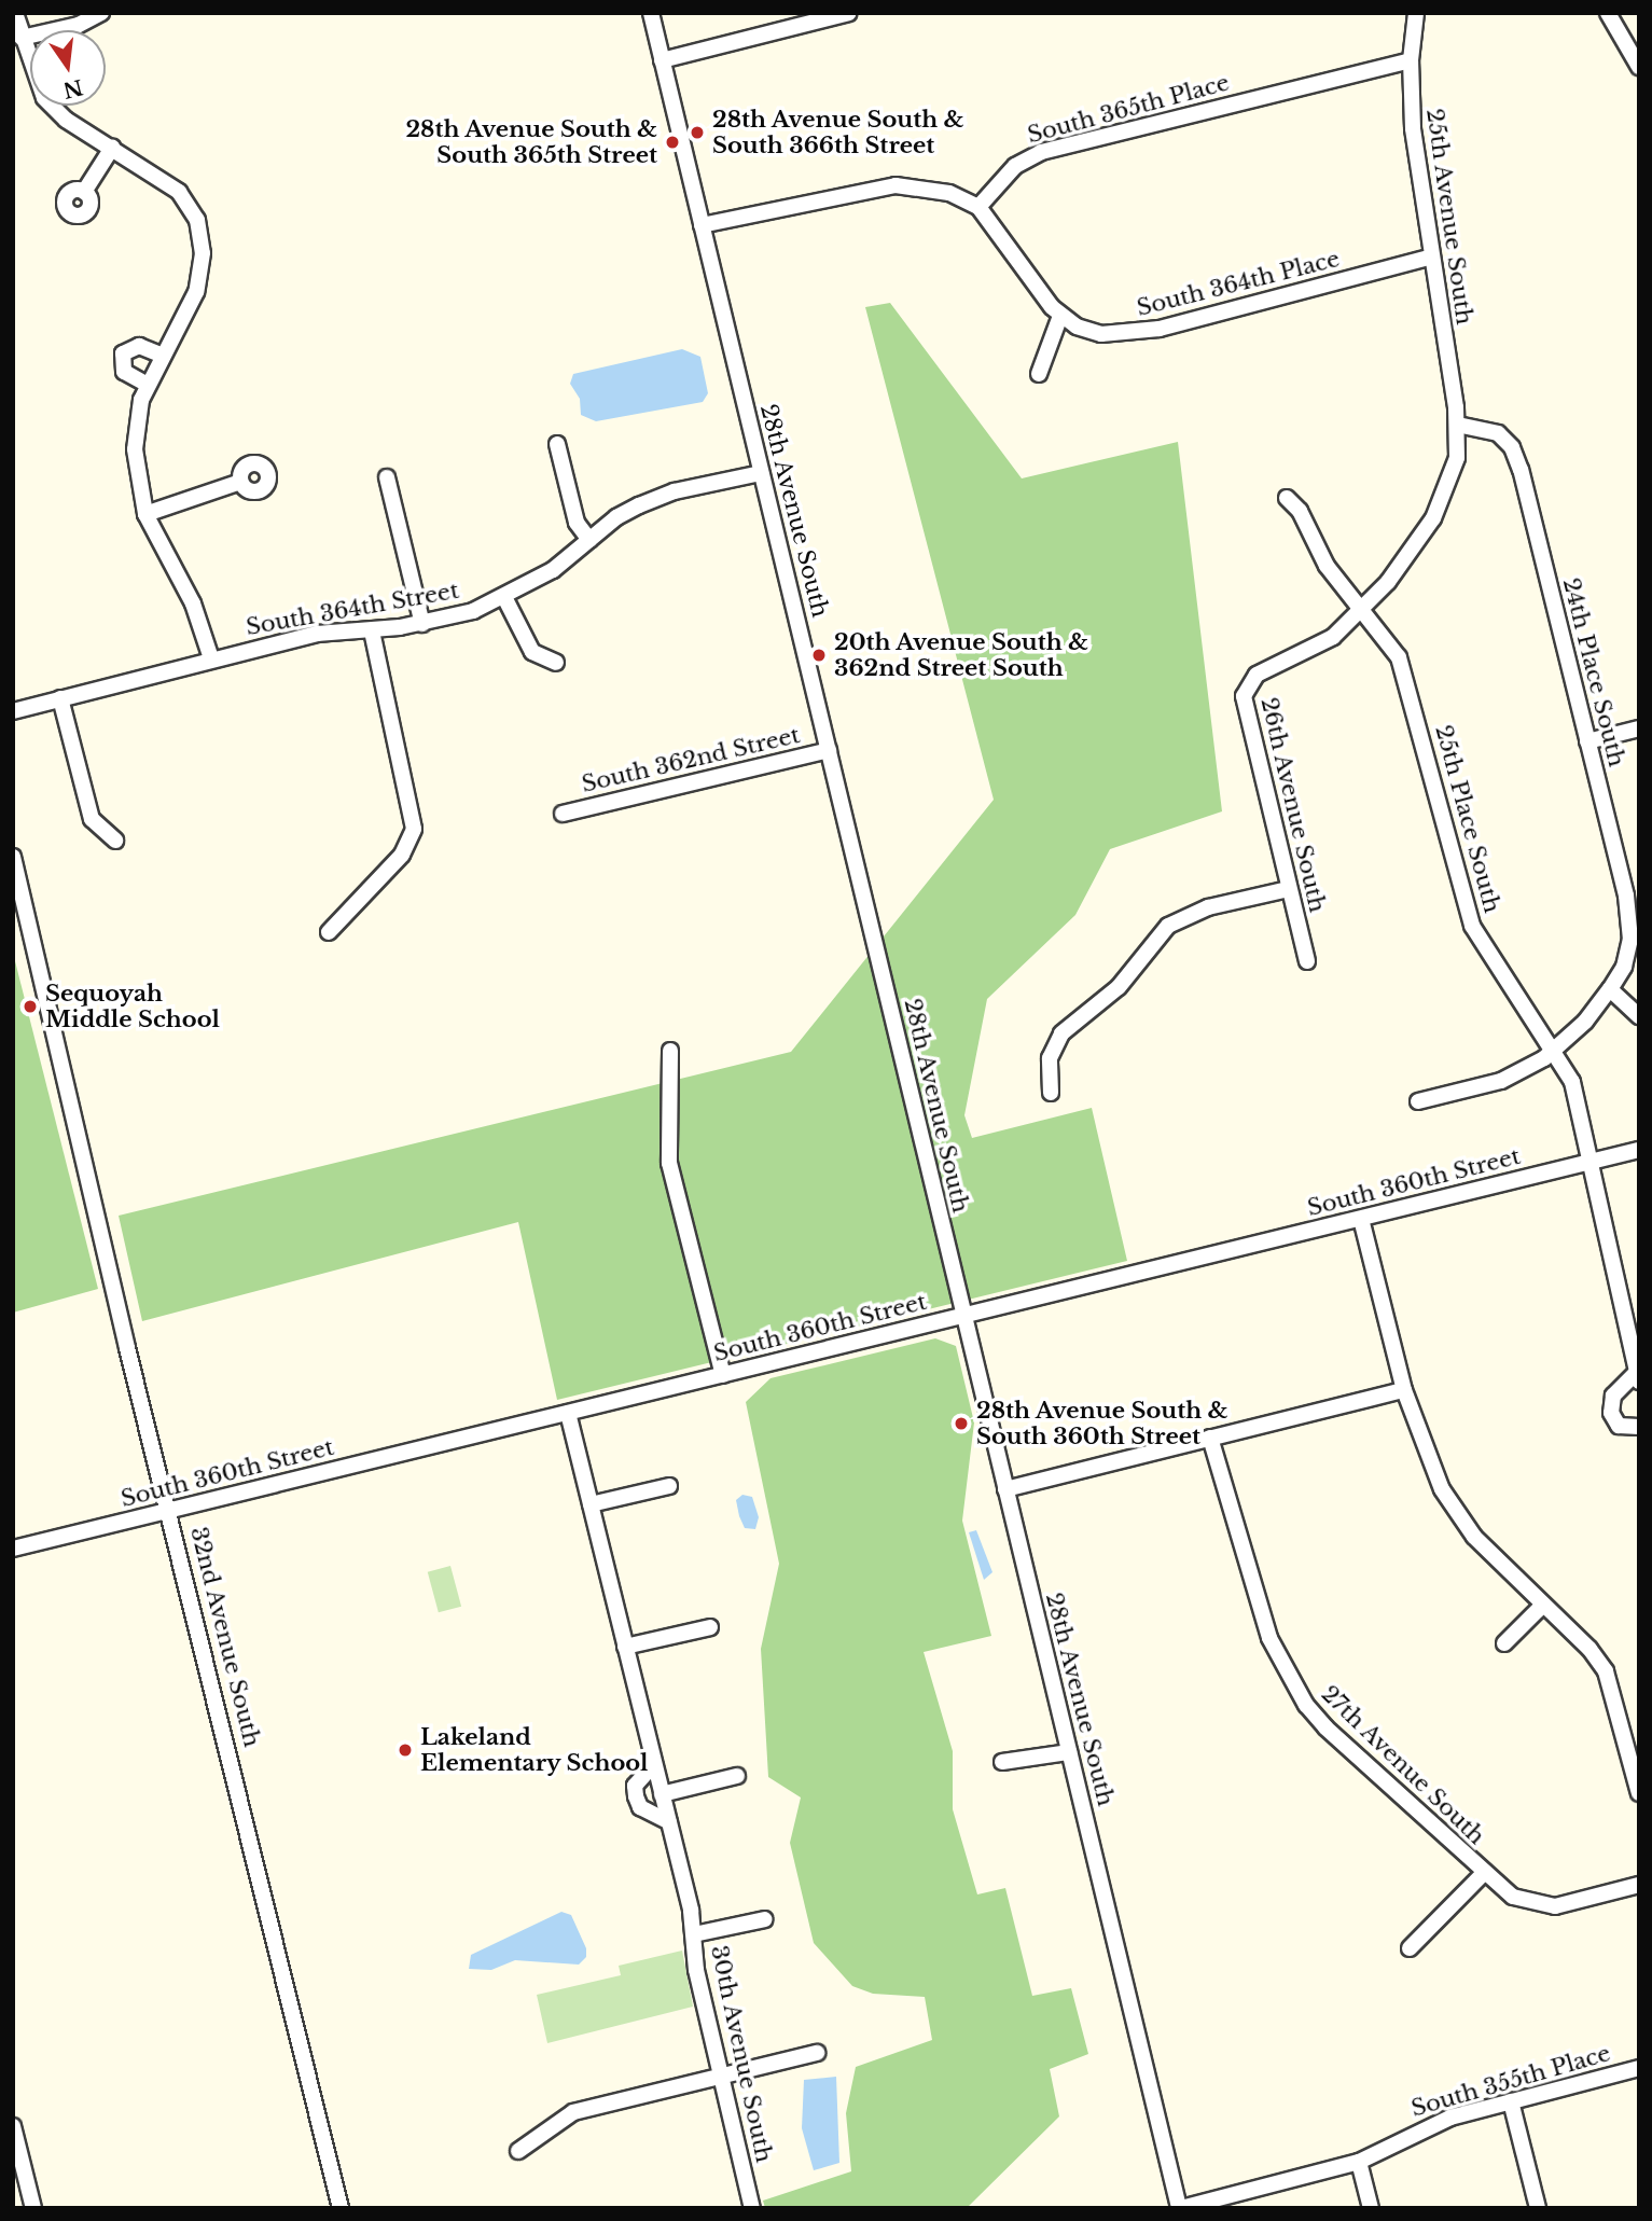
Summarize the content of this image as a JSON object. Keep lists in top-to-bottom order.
{
  "streets": {
    "street": [
      "South 365th Place",
      "25th Avenue South",
      "South 364th Place",
      "28th Avenue South",
      "South 364th Street",
      "24th Place South",
      "South 362nd Street",
      "26th Avenue South",
      "25th Place South",
      "South 360th Street",
      "32nd Avenue South",
      "27th Avenue South",
      "30th Avenue South",
      "South 355th Place"
    ]
  },
  "crossings": [
    ["South 365th Place", "25th Avenue South"],
    ["25th Avenue South", "South 364th Place"],
    ["25th Avenue South", "24th Place South"],
    ["25th Avenue South", "26th Avenue South"],
    ["25th Avenue South", "25th Place South"],
    ["28th Avenue South", "South 364th Street"],
    ["28th Avenue South", "South 362nd Street"],
    ["28th Avenue South", "South 360th Street"],
    ["28th Avenue South", "South 355th Place"],
    ["24th Place South", "25th Place South"],
    ["25th Place South", "South 360th Street"],
    ["South 360th Street", "32nd Avenue South"],
    ["South 360th Street", "30th Avenue South"]
  ],
  "places": [
    "28th Avenue South & South 366th Street",
    "28th Avenue South & South 365th Street",
    "20th Avenue South & 362nd Street South",
    "Sequoyah Middle School",
    "28th Avenue South & South 360th Street",
    "Lakeland Elementary School"
  ],
  "north": "bottom"
}
